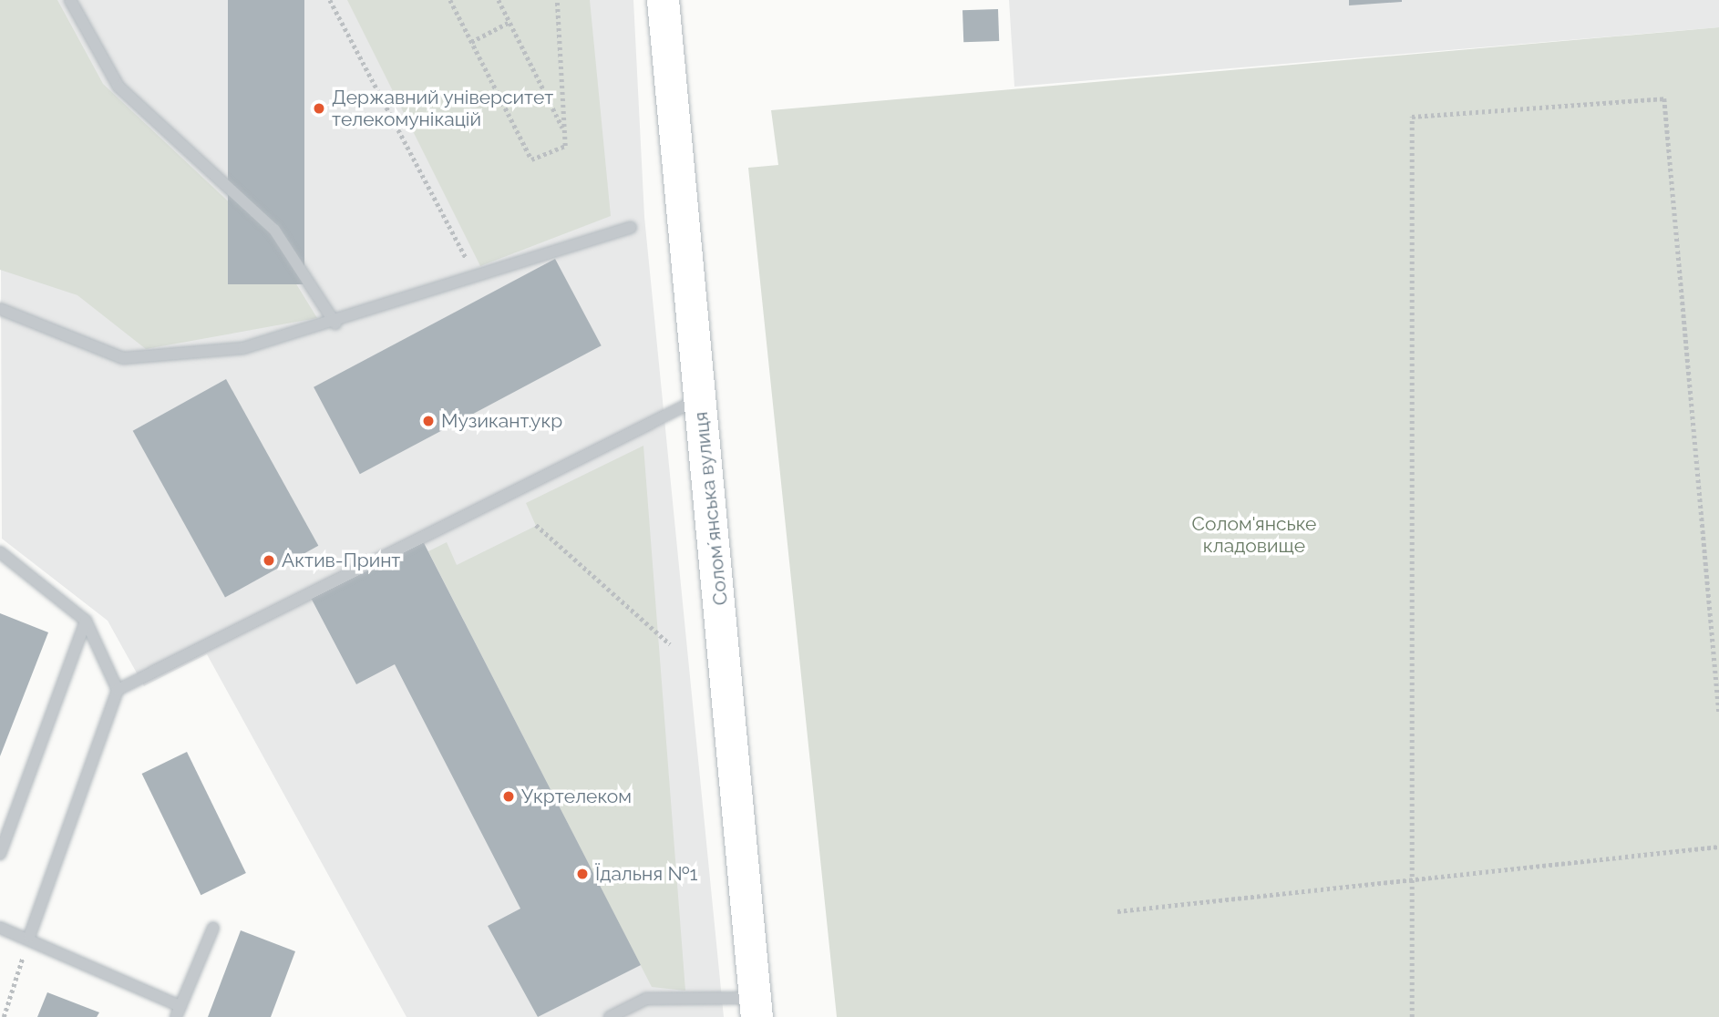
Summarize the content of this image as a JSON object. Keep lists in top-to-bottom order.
{
  "streets": {
    "main road": ["Соломʼянська вулиця"]
  },
  "parks": ["Солом'янське кладовище"],
  "places": [
    "Державний університет телекомунікацій",
    "Музикант.укр",
    "Актив-Принт",
    "Укртелеком",
    "Їдальня №1"
  ]
}
